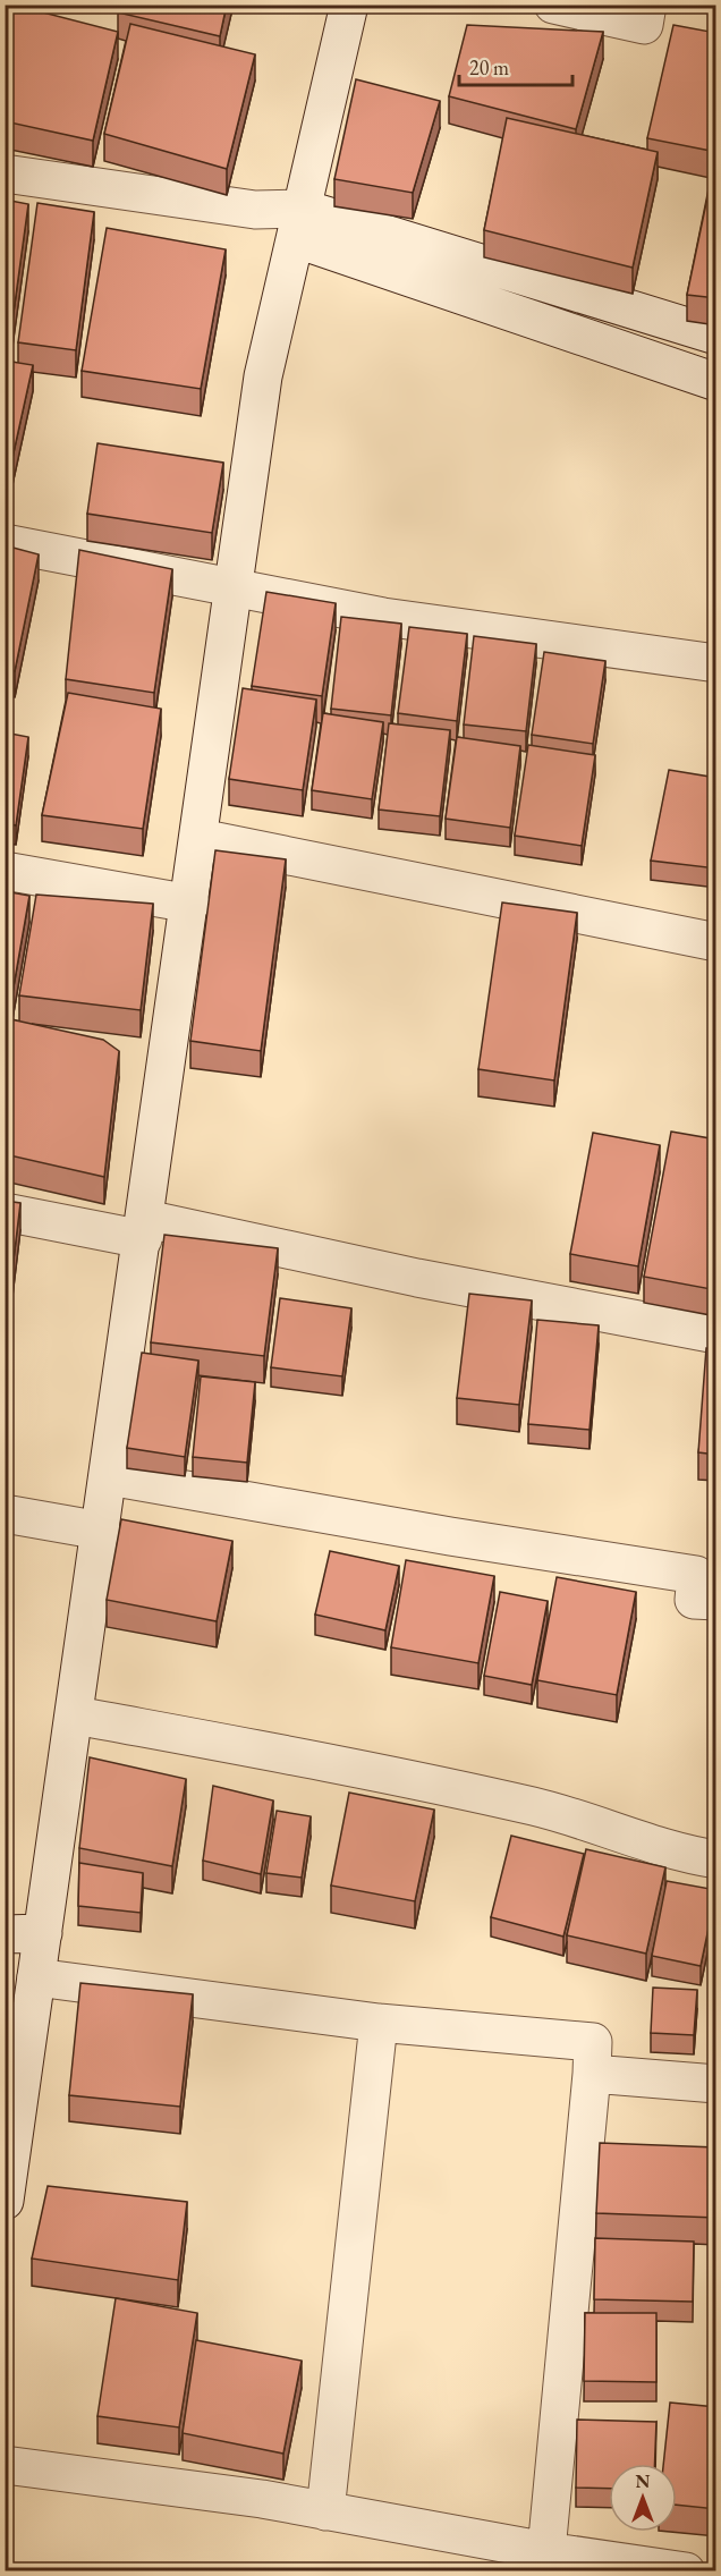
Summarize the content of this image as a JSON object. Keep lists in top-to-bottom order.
{
  "scale_bar": "20 m",
  "north": "top"
}
